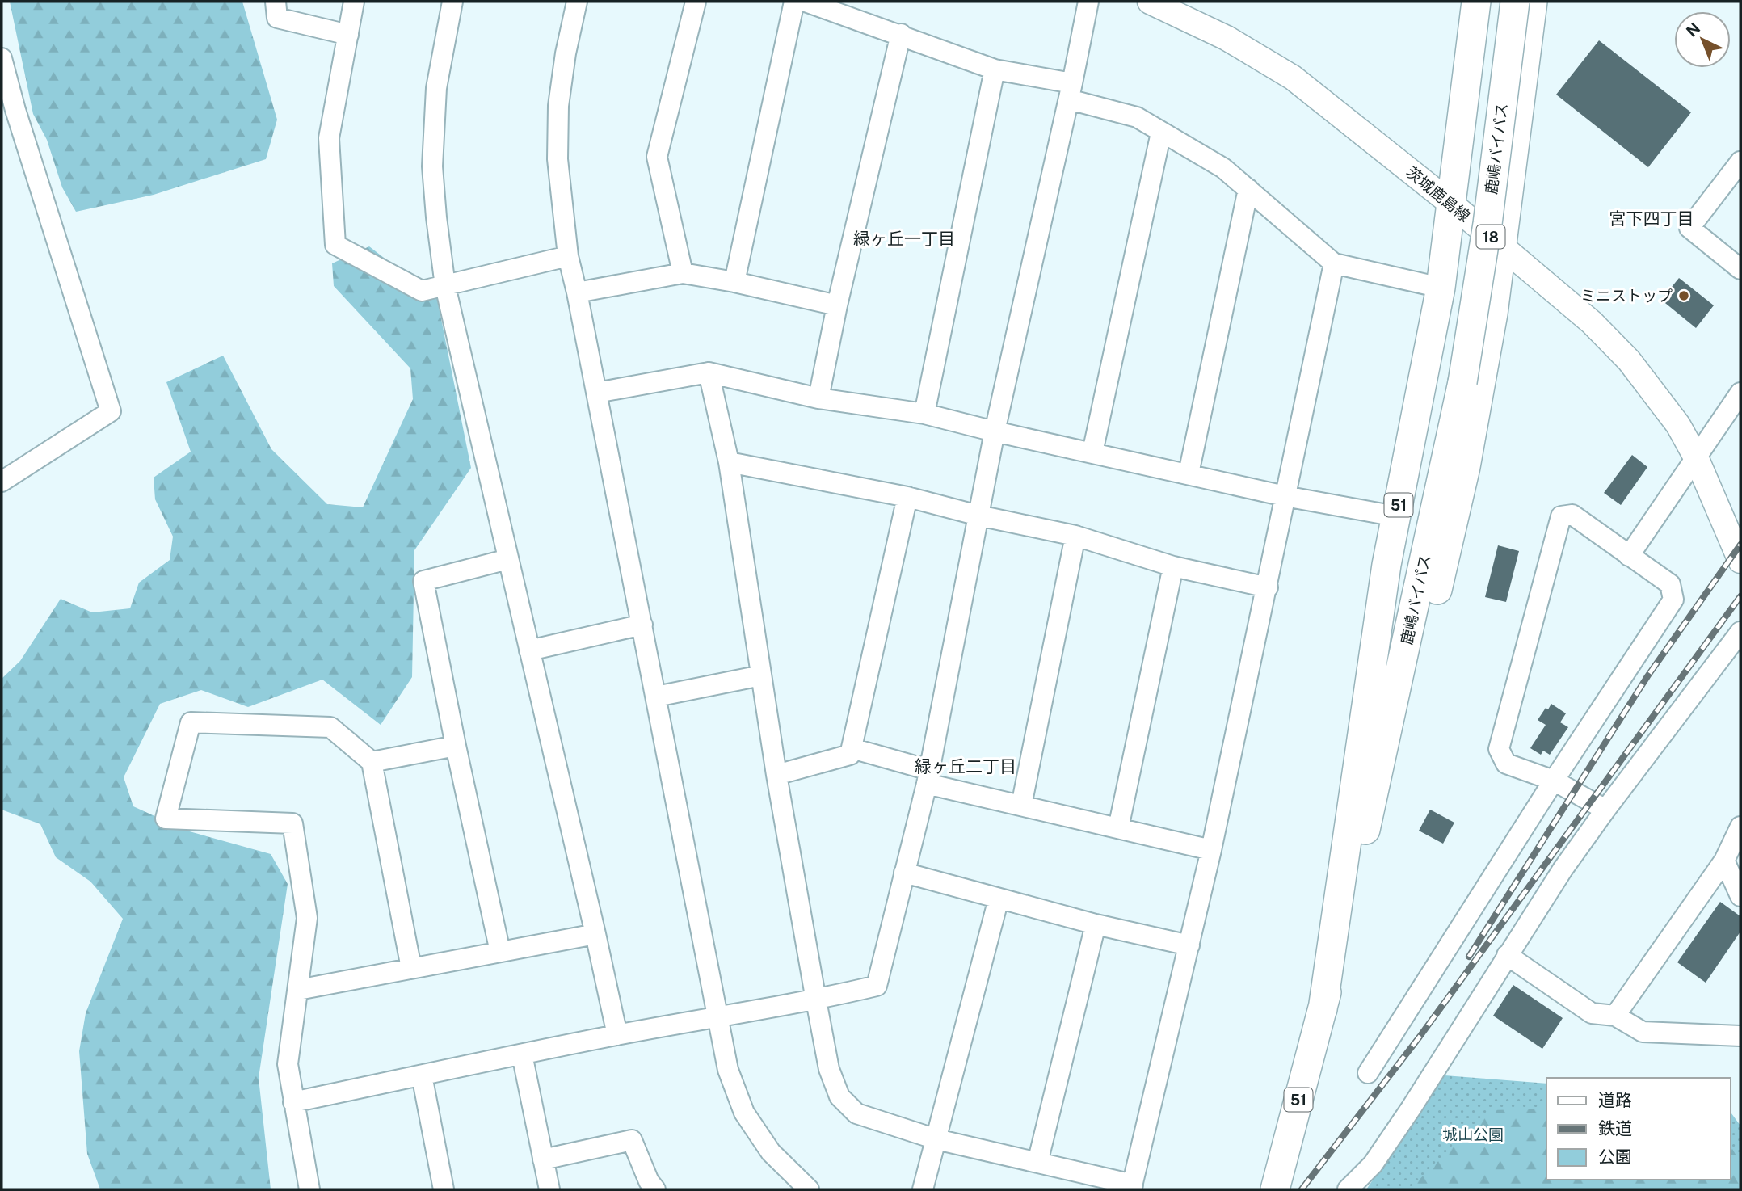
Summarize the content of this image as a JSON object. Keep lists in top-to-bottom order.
{
  "streets": {
    "highway": ["鹿嶋バイパス", "51"],
    "main road": ["茨城鹿島線", "18"]
  },
  "crossings": [
    ["鹿嶋バイパス", "51"],
    ["茨城鹿島線", "51"]
  ],
  "districts": ["宮下四丁目", "緑ヶ丘一丁目", "緑ヶ丘二丁目"],
  "parks": ["城山公園"],
  "places": ["ミニストップ"],
  "legend": ["道路", "鉄道", "公園"],
  "north": "top left"
}
